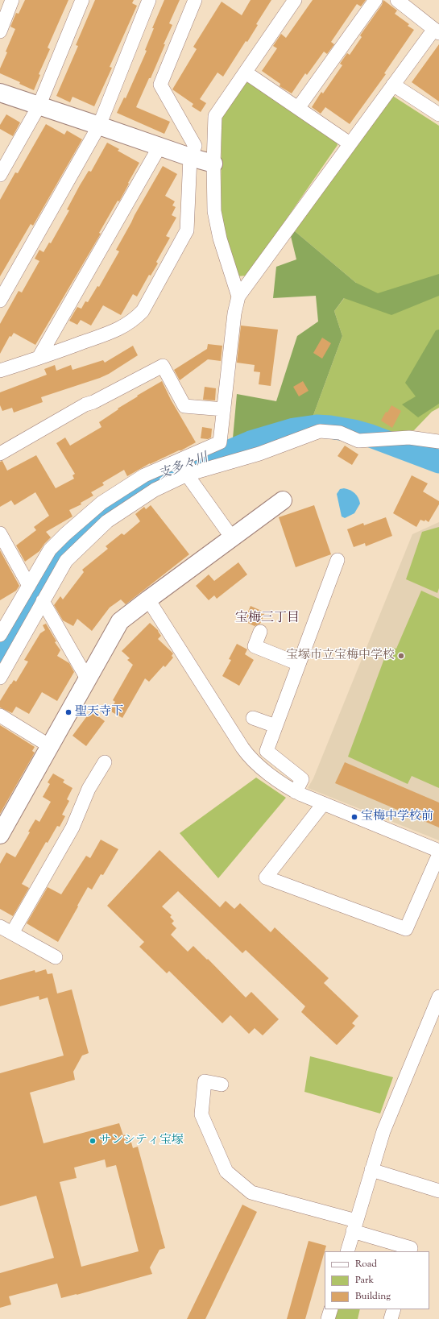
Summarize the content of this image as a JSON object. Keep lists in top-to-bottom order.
{
  "districts": ["宝梅三丁目"],
  "water": ["支多々川"],
  "places": [
    "宝塚市立宝梅中学校",
    "聖天寺下",
    "宝梅中学校前",
    "サンシティ宝塚"
  ],
  "legend": ["Road", "Park", "Building"]
}
